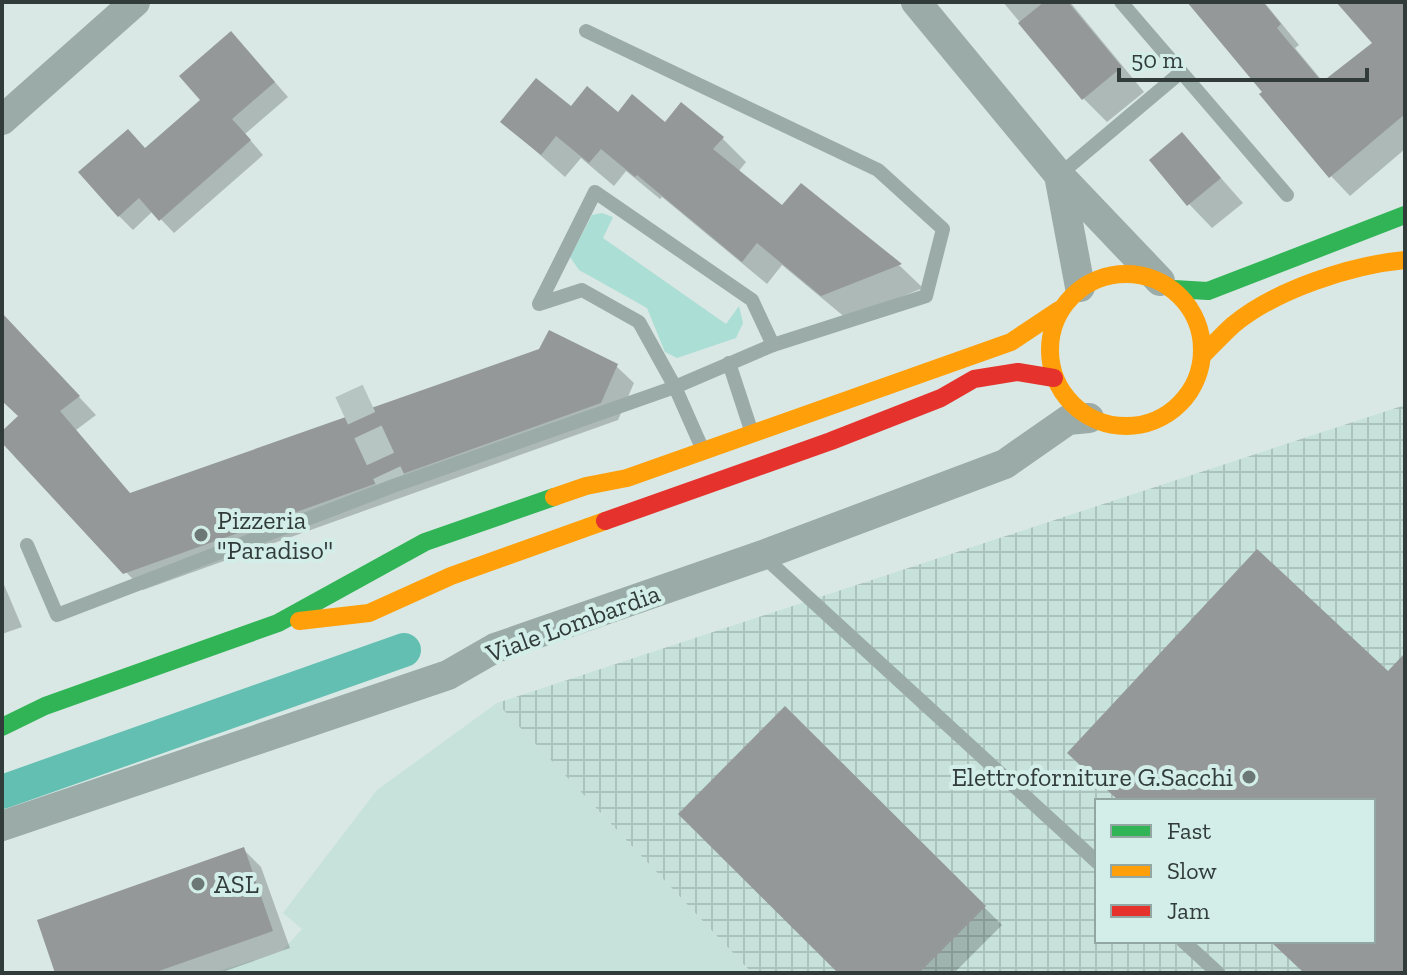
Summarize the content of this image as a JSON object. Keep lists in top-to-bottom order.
{
  "streets": {
    "street": ["Viale Lombardia"]
  },
  "places": ["Pizzeria \"Paradiso\"", "Elettroforniture G.Sacchi", "ASL"],
  "legend": ["Fast", "Slow", "Jam"],
  "scale_bar": "50 m"
}
